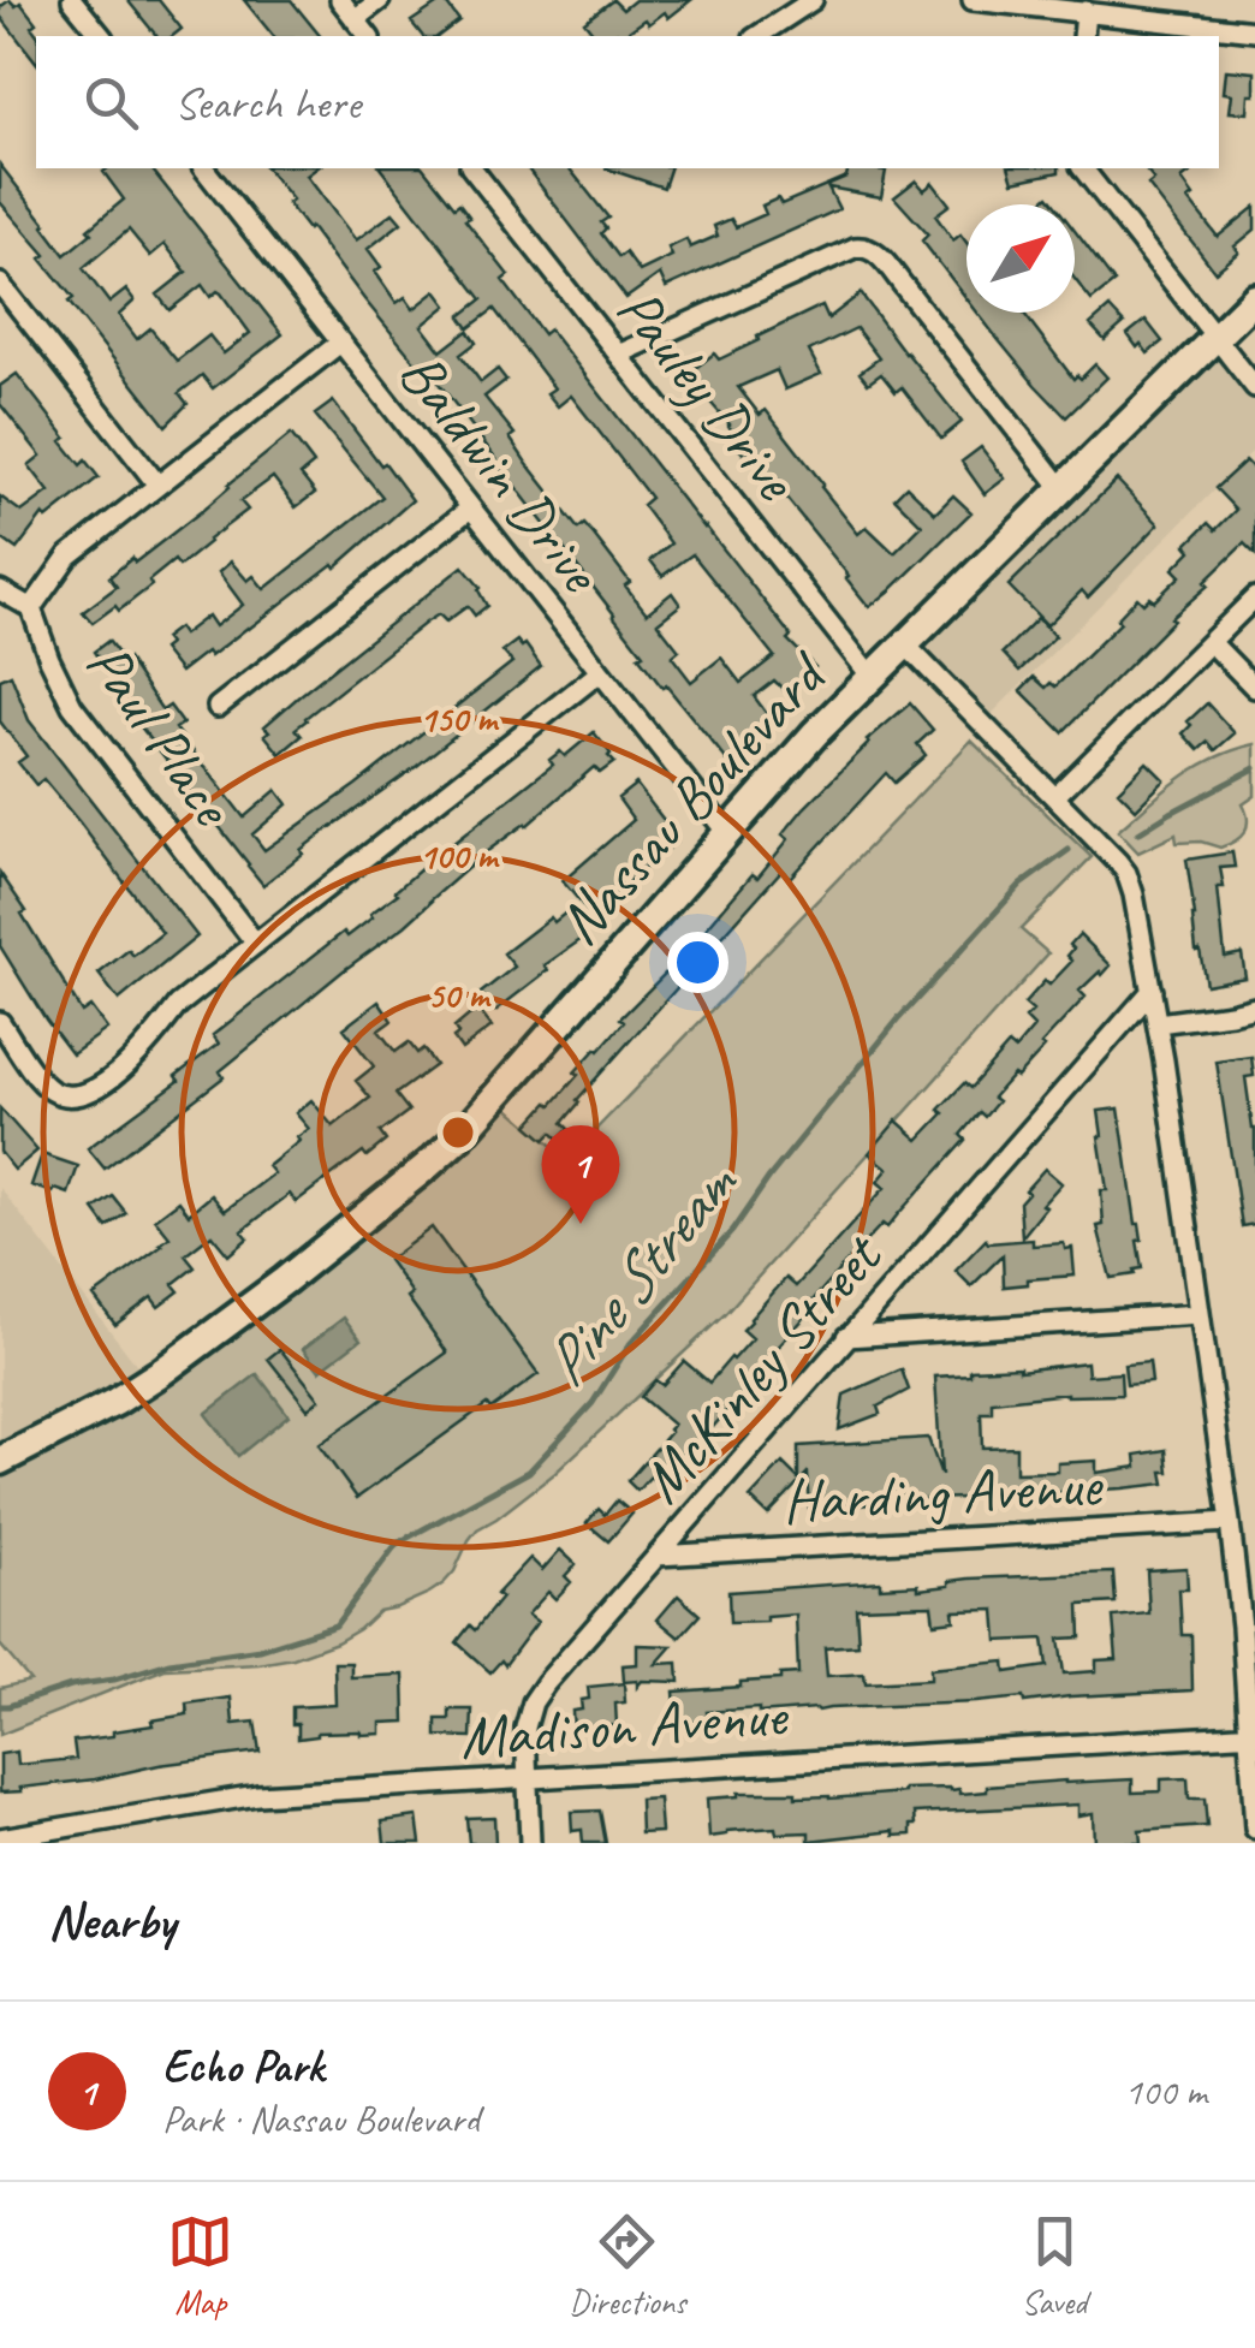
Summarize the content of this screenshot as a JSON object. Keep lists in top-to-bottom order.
{
  "streets": {
    "main road": ["Nassau Boulevard"],
    "street": [
      "Pauley Drive",
      "Baldwin Drive",
      "Paul Place",
      "McKinley Street",
      "Harding Avenue",
      "Madison Avenue"
    ]
  },
  "crossings": [
    ["Pauley Drive", "Nassau Boulevard"],
    ["Baldwin Drive", "Paul Place"],
    ["Baldwin Drive", "Nassau Boulevard"],
    ["McKinley Street", "Harding Avenue"],
    ["McKinley Street", "Madison Avenue"]
  ],
  "water": ["Pine Stream"],
  "north": "top right",
  "page": {
    "search": "Search here",
    "pins": "1",
    "heading": "Nearby",
    "list": [
      {
        "mark": "1",
        "name": "Echo Park",
        "note": "Park · Nassau Boulevard",
        "value": "100 m"
      }
    ],
    "nav": ["Map", "Directions", "Saved"]
  },
  "rings": ["150 m", "100 m", "50 m"]
}
